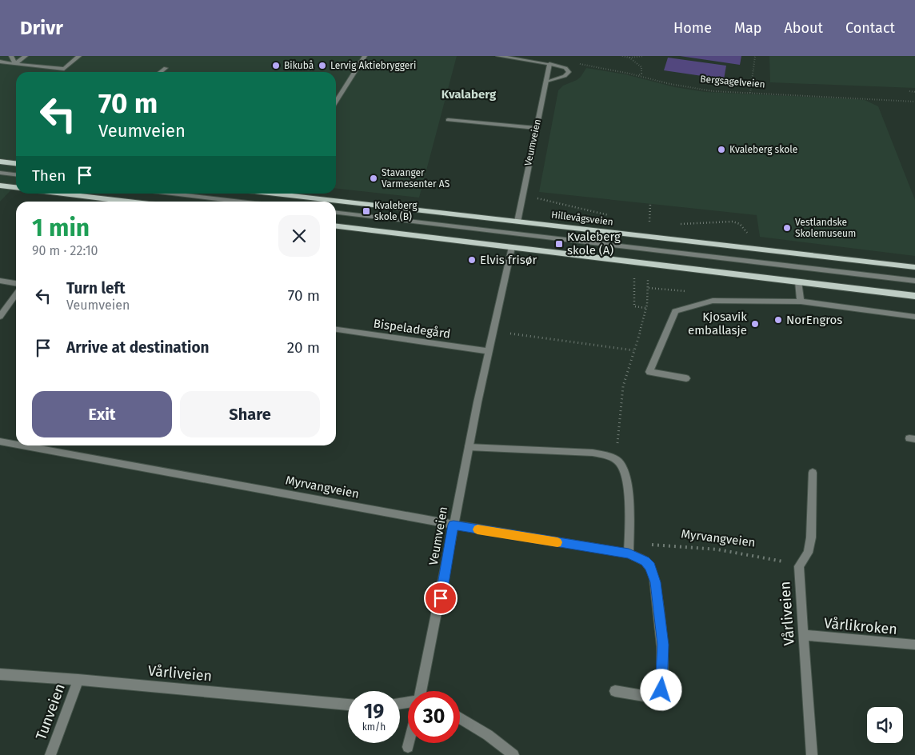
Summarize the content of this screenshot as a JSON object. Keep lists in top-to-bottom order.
{
  "streets": {
    "main road": ["Hillevågsveien"],
    "street": [
      "Veumveien",
      "Bispeladegård",
      "Myrvangveien",
      "Vårliveien",
      "Vårlikroken",
      "Tunveien"
    ],
    "path": ["Bergsagelveien"]
  },
  "crossings": [
    ["Veumveien", "Hillevågsveien"],
    ["Veumveien", "Bispeladegård"],
    ["Veumveien", "Myrvangveien"],
    ["Myrvangveien", "Vårliveien"],
    ["Vårliveien", "Vårlikroken"],
    ["Vårliveien", "Tunveien"]
  ],
  "districts": ["Kvalaberg"],
  "places": {
    "other": [
      "Bikubå",
      "Lervig Aktiebryggeri",
      "Kvaleberg skole",
      "Stavanger Varmesenter AS",
      "Vestlandske Skolemuseum",
      "Elvis frisør",
      "NorEngros",
      "Kjosavik emballasje"
    ],
    "transit": ["Kvaleberg skole (B)", "Kvaleberg skole (A)"]
  },
  "page": {
    "header": "Drivr",
    "nav": [
      "Home",
      "Map",
      "About",
      "Contact"
    ],
    "turn": ["70 m", "Veumveien"],
    "then": "Then",
    "heading": ["1 min", "90 m · 22:10"],
    "list": [
      {
        "name": "Turn left",
        "note": "Veumveien",
        "value": "70 m"
      },
      {
        "name": "Arrive at destination",
        "value": "20 m"
      }
    ],
    "buttons": ["Exit", "Share"],
    "speed": "19 km/h",
    "limit": "30"
  }
}
